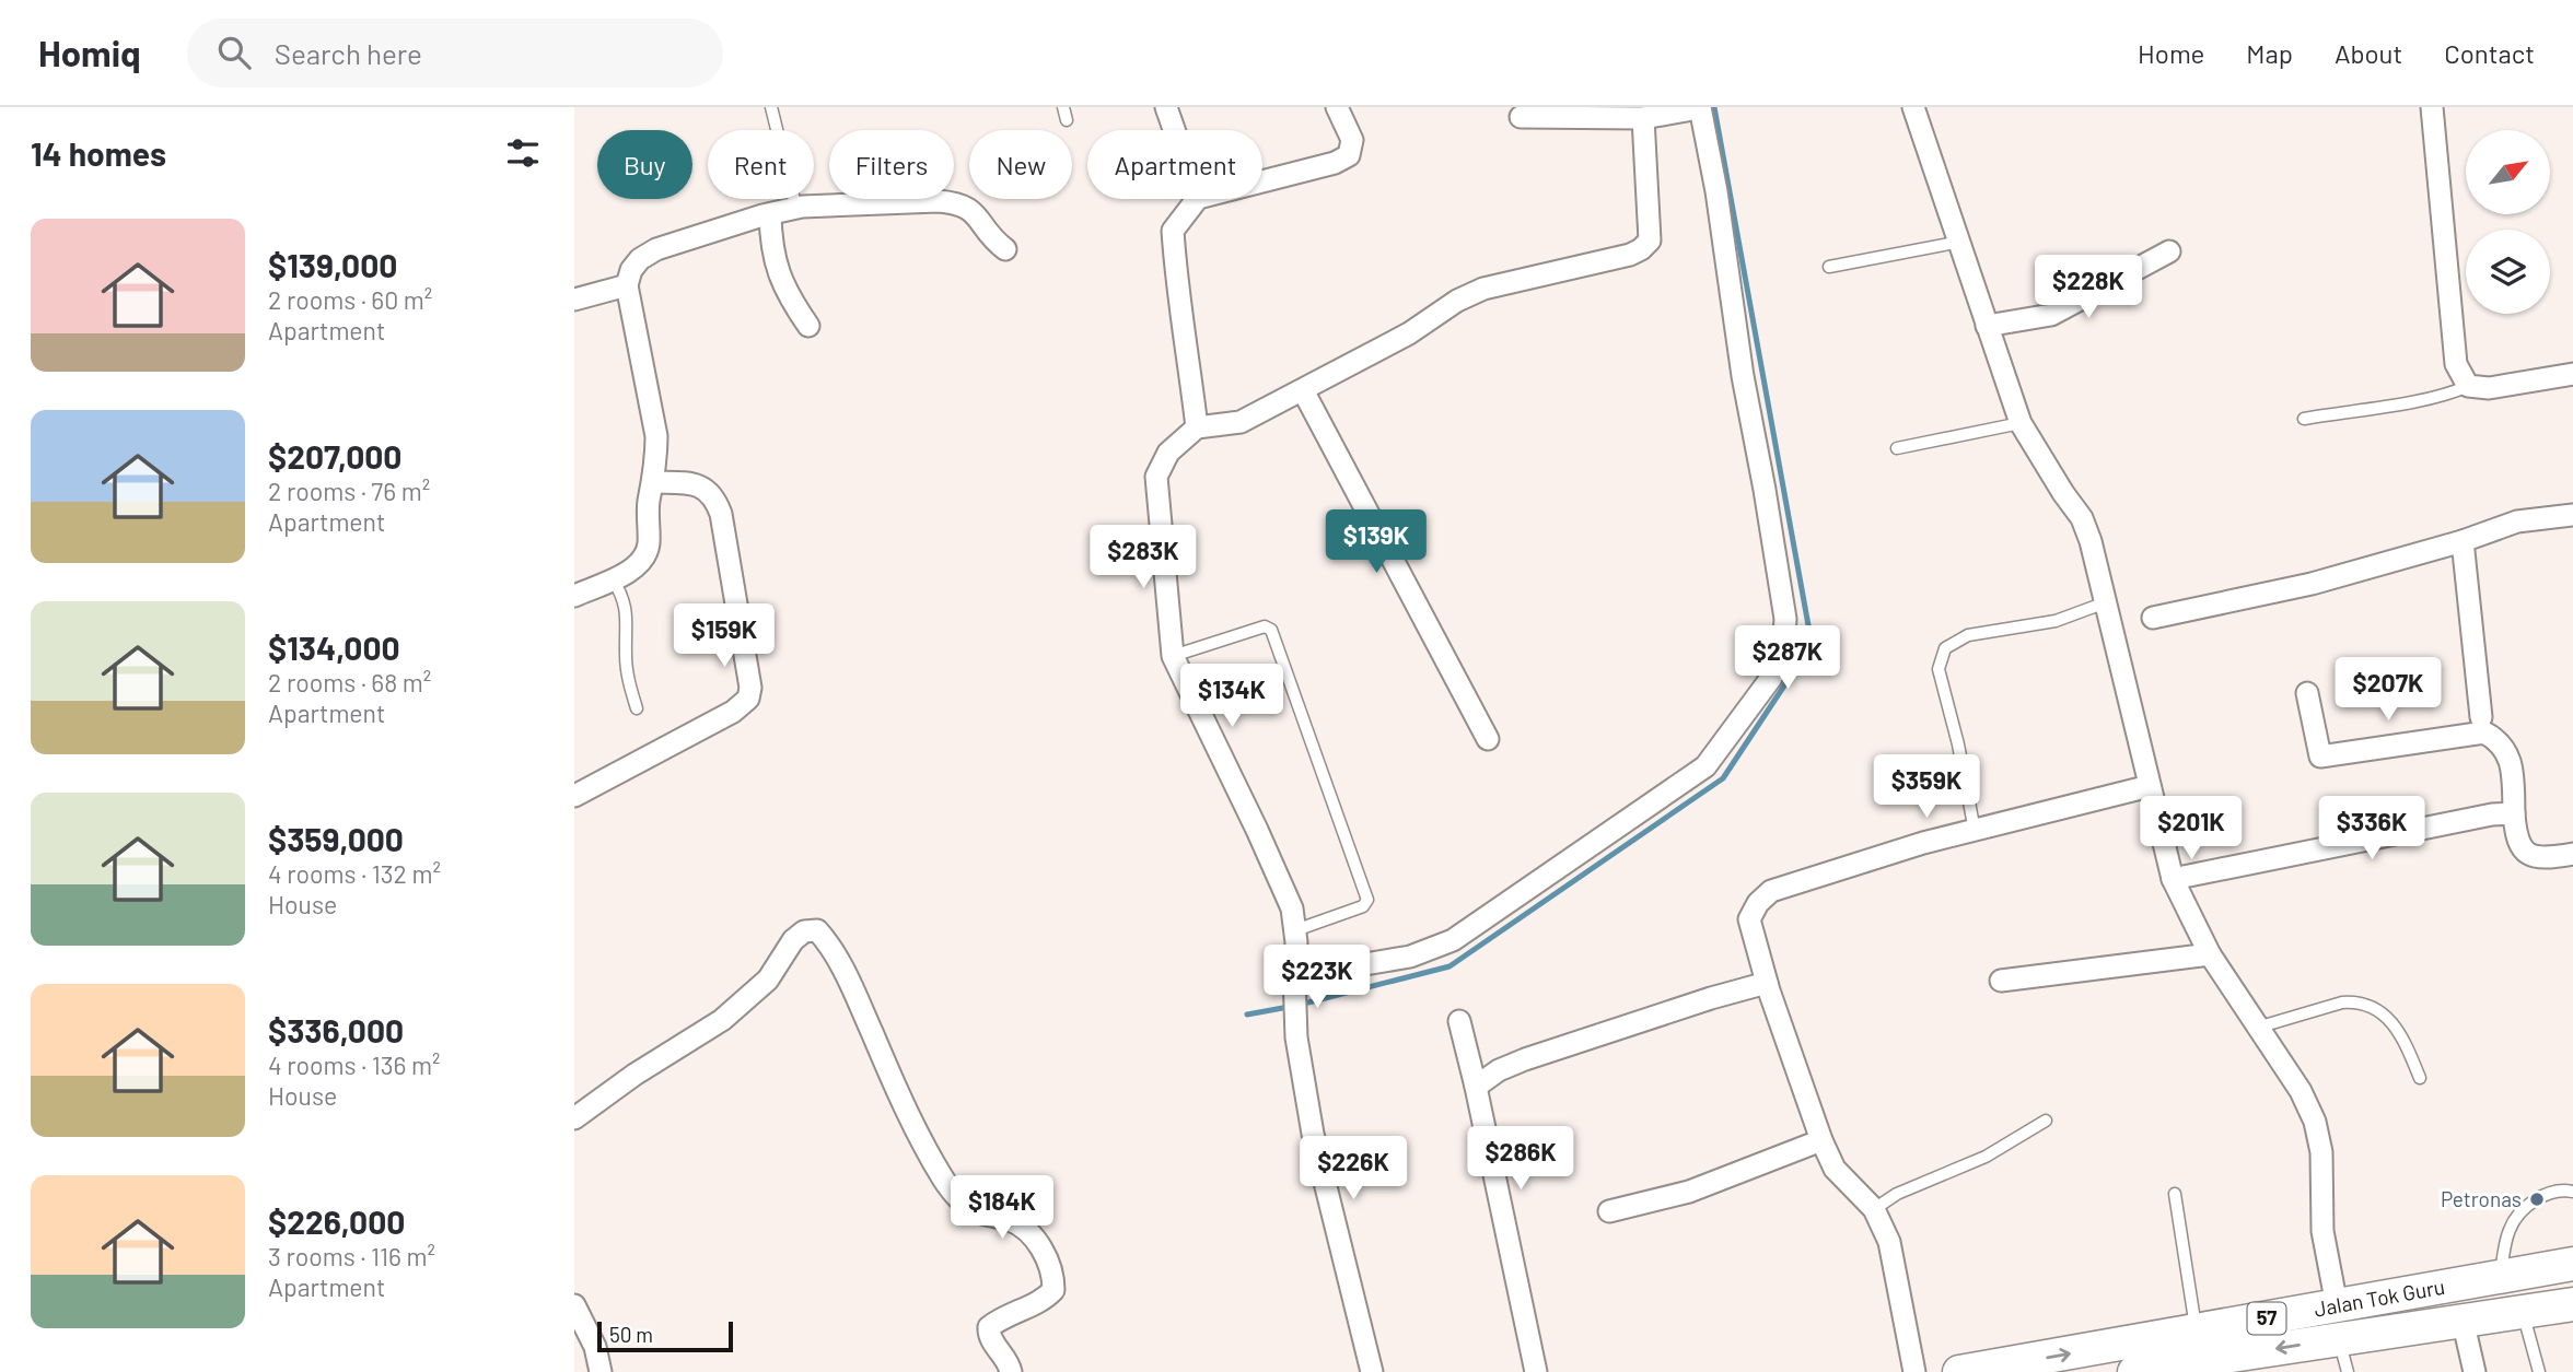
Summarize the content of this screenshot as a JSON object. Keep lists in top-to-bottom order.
{
  "streets": {
    "main road": ["Jalan Tok Guru", "57"]
  },
  "places": ["Petronas"],
  "scale_bar": "50 m",
  "north": "top right",
  "page": {
    "header": "Homiq",
    "search": "Search here",
    "nav": [
      "Home",
      "Map",
      "About",
      "Contact"
    ],
    "heading": "14 homes",
    "chip": [
      "Buy",
      "Rent",
      "Filters",
      "New",
      "Apartment"
    ],
    "list": [
      {
        "name": "$139,000",
        "note": "2 rooms · 60 m² · Apartment"
      },
      {
        "name": "$207,000",
        "note": "2 rooms · 76 m² · Apartment"
      },
      {
        "name": "$134,000",
        "note": "2 rooms · 68 m² · Apartment"
      },
      {
        "name": "$359,000",
        "note": "4 rooms · 132 m² · House"
      },
      {
        "name": "$336,000",
        "note": "4 rooms · 136 m² · House"
      },
      {
        "name": "$226,000",
        "note": "3 rooms · 116 m² · Apartment"
      }
    ],
    "price": [
      "$228K",
      "$139K",
      "$283K",
      "$159K",
      "$287K",
      "$207K",
      "$134K",
      "$359K",
      "$201K",
      "$336K",
      "$223K",
      "$286K",
      "$226K",
      "$184K"
    ],
    "scale": "50 m"
  }
}
